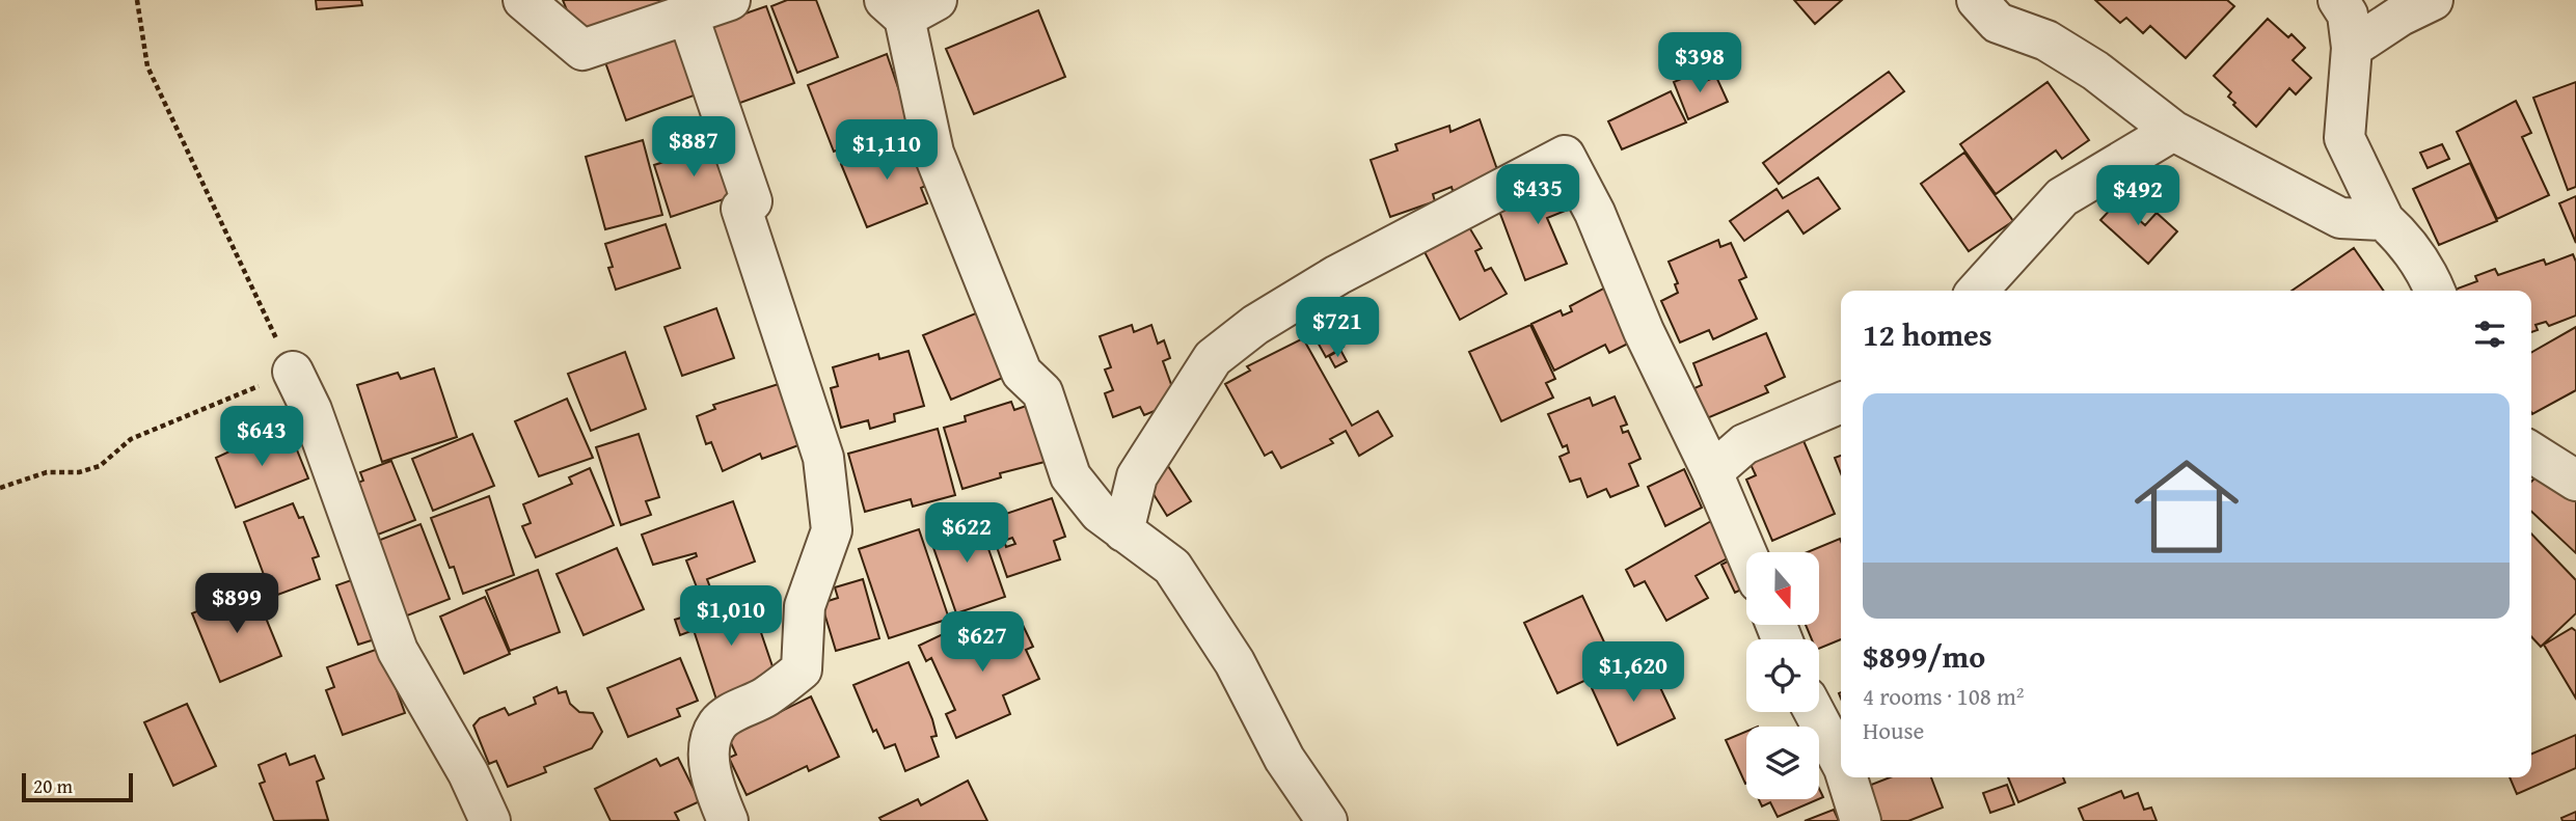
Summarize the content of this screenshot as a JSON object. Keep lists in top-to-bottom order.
{
  "scale_bar": "20 m",
  "north": "bottom",
  "page": {
    "price": [
      "$398",
      "$887",
      "$1,110",
      "$435",
      "$492",
      "$721",
      "$643",
      "$622",
      "$899",
      "$1,010",
      "$627",
      "$1,620"
    ],
    "heading": "12 homes",
    "list": [
      {
        "name": "$899/mo",
        "note": "4 rooms · 108 m² · House"
      }
    ],
    "scale": "20 m"
  }
}
